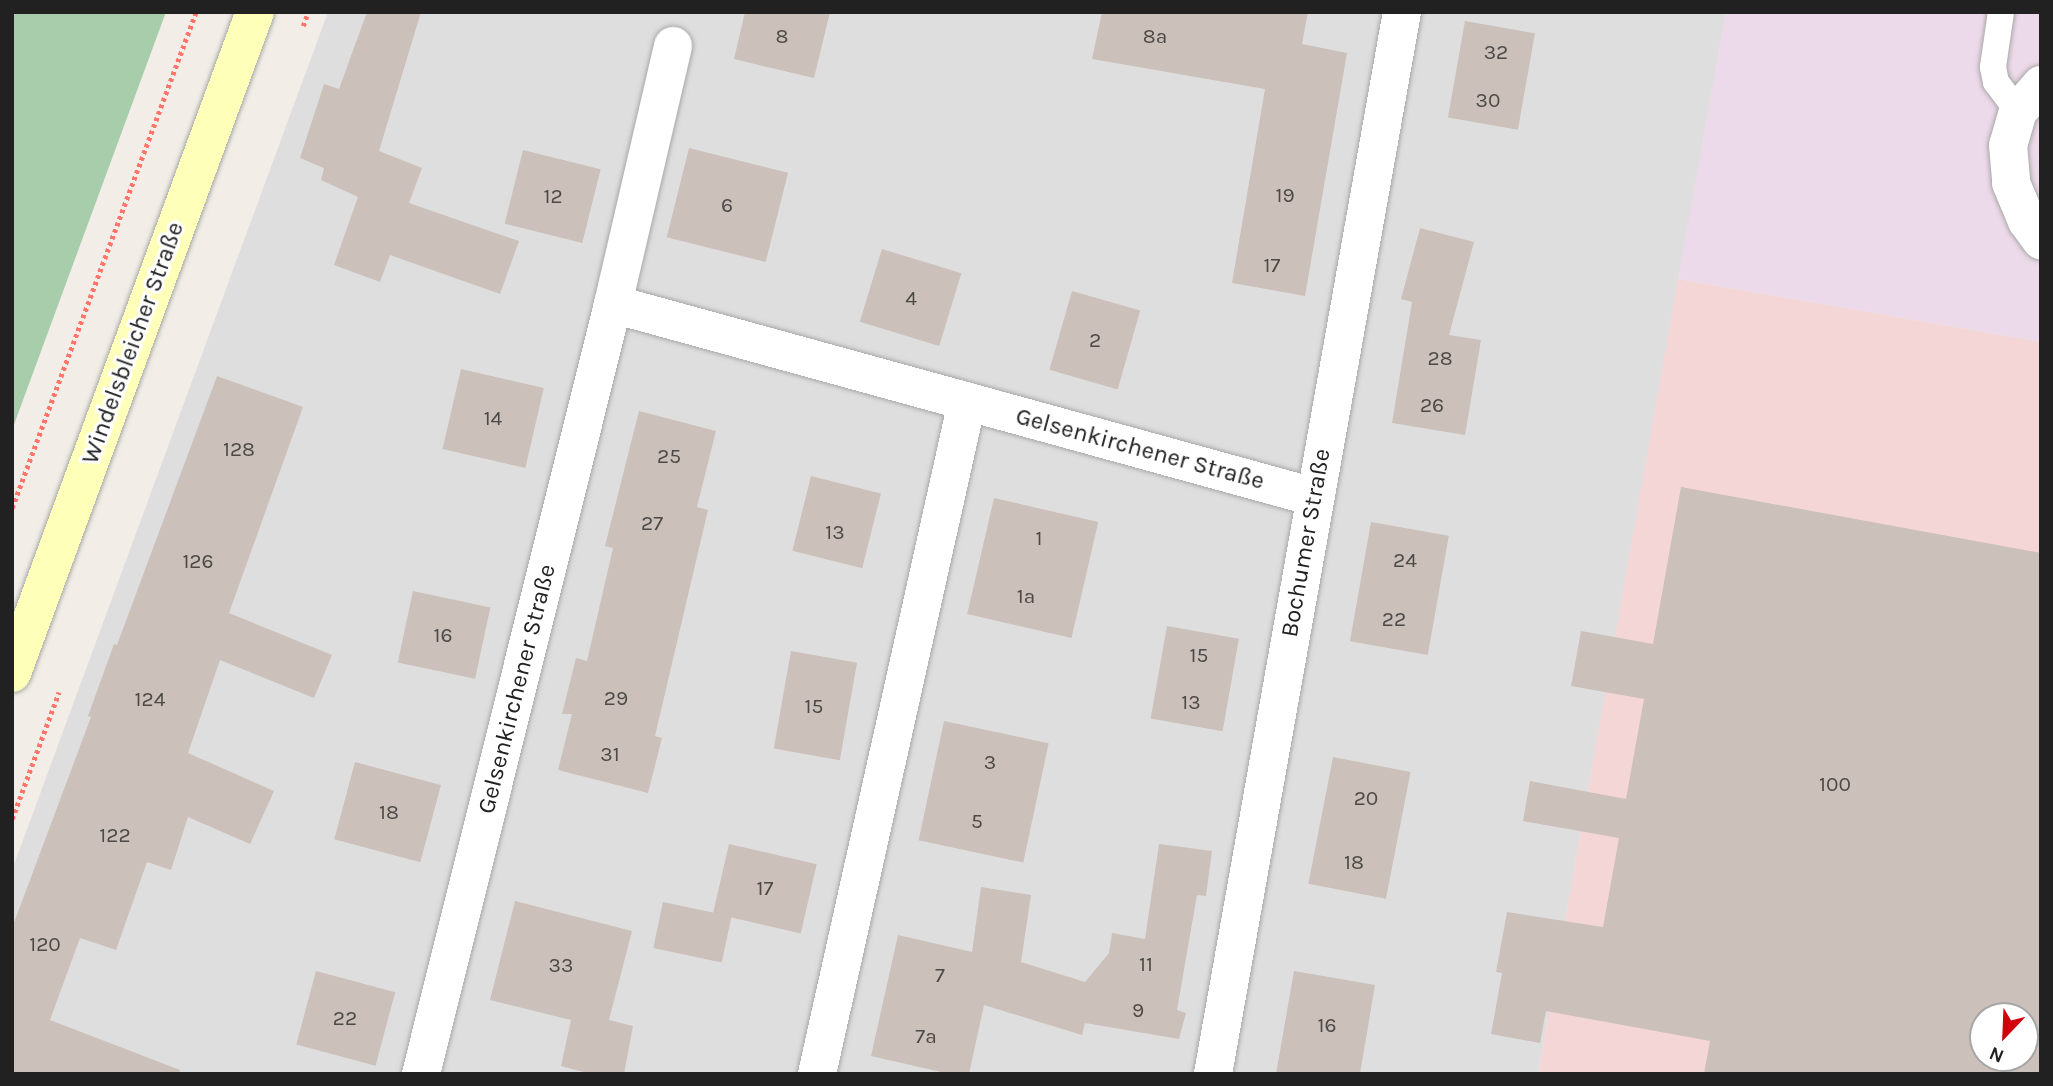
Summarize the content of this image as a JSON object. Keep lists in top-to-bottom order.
{
  "streets": {
    "main road": ["Windelsbleicher Straße"],
    "street": ["Gelsenkirchener Straße", "Bochumer Straße"]
  },
  "crossings": [
    ["Gelsenkirchener Straße", "Bochumer Straße"]
  ],
  "house_numbers": [
    "8",
    "8a",
    "32",
    "30",
    "19",
    "12",
    "6",
    "17",
    "4",
    "2",
    "28",
    "26",
    "14",
    "128",
    "25",
    "27",
    "13",
    "1",
    "24",
    "126",
    "1a",
    "22",
    "16",
    "15",
    "29",
    "124",
    "13",
    "15",
    "31",
    "3",
    "100",
    "20",
    "18",
    "5",
    "122",
    "18",
    "17",
    "120",
    "11",
    "33",
    "7",
    "9",
    "22",
    "16",
    "7a"
  ],
  "north": "bottom left"
}
